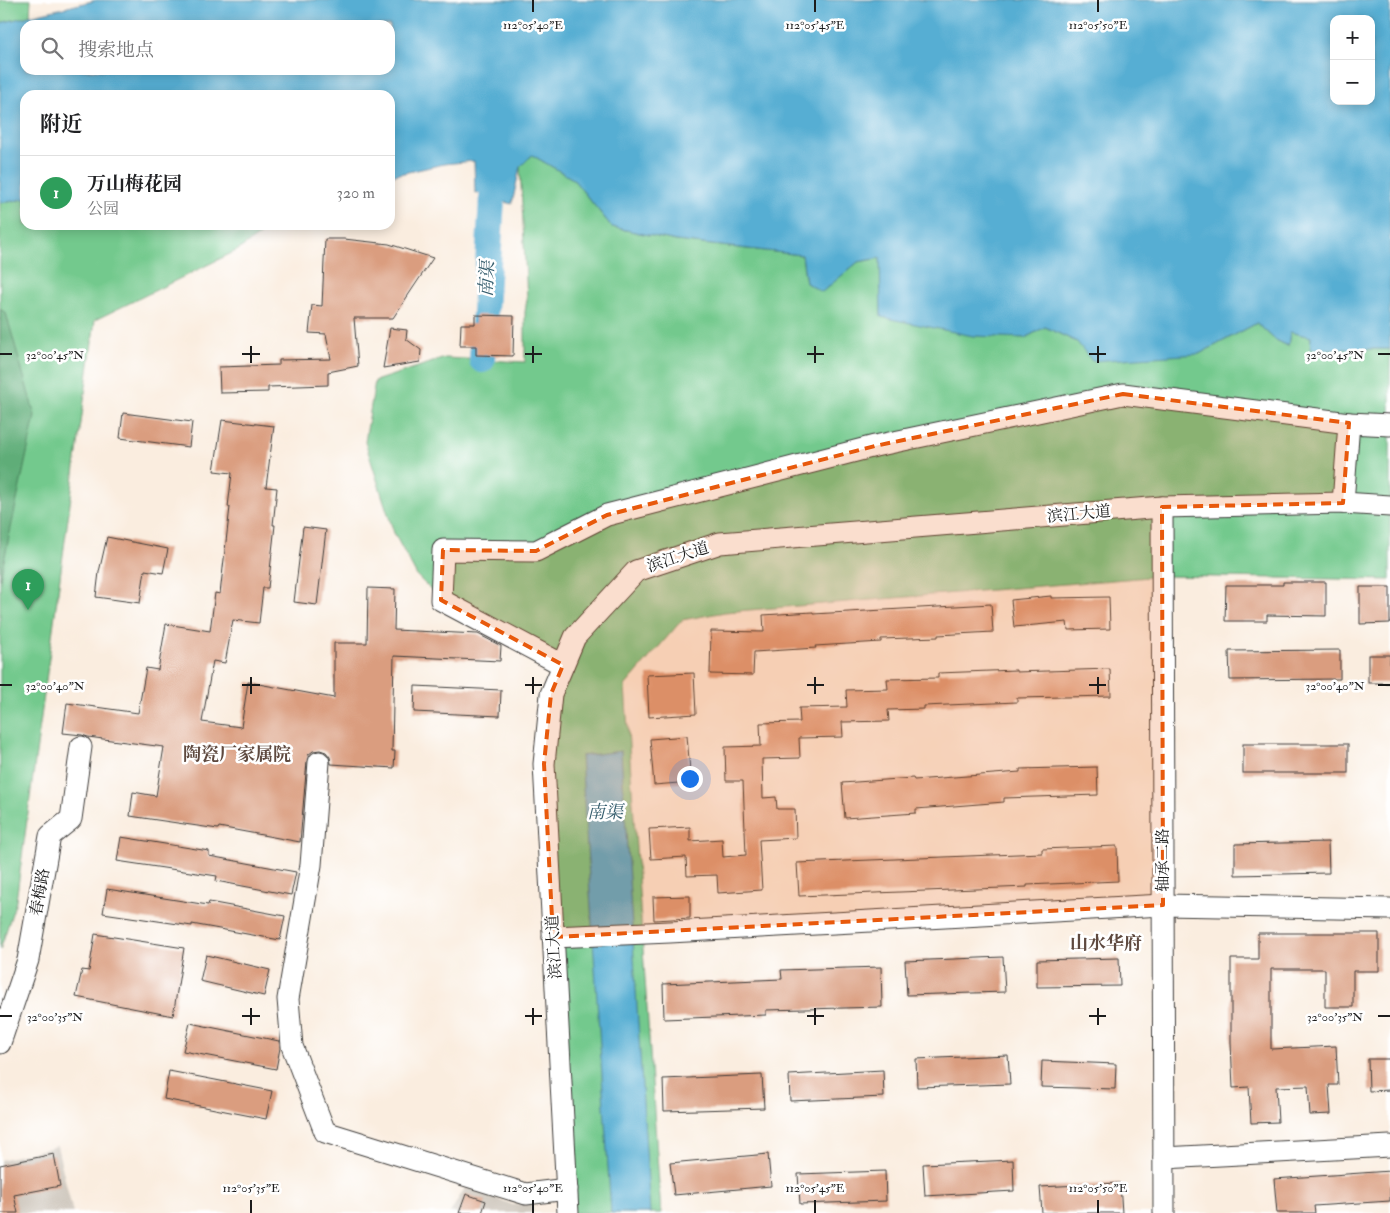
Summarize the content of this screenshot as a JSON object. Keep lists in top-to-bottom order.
{
  "streets": {
    "street": ["滨江大道", "轴承二路", "春梅路"]
  },
  "crossings": [
    ["滨江大道", "轴承二路"]
  ],
  "districts": ["陶瓷厂家属院", "山水华府"],
  "water": ["南渠"],
  "page": {
    "map_buttons": ["+", "−"],
    "search": "搜索地点",
    "heading": "附近",
    "list": [
      {
        "mark": "1",
        "name": "万山梅花园",
        "note": "公园",
        "value": "320 m"
      }
    ],
    "pins": "1"
  },
  "coordinates": [
    "112°05'40\"E",
    "112°05'45\"E",
    "112°05'50\"E",
    "32°00'45\"N",
    "32°00'40\"N",
    "32°00'35\"N",
    "112°05'35\"E"
  ]
}
